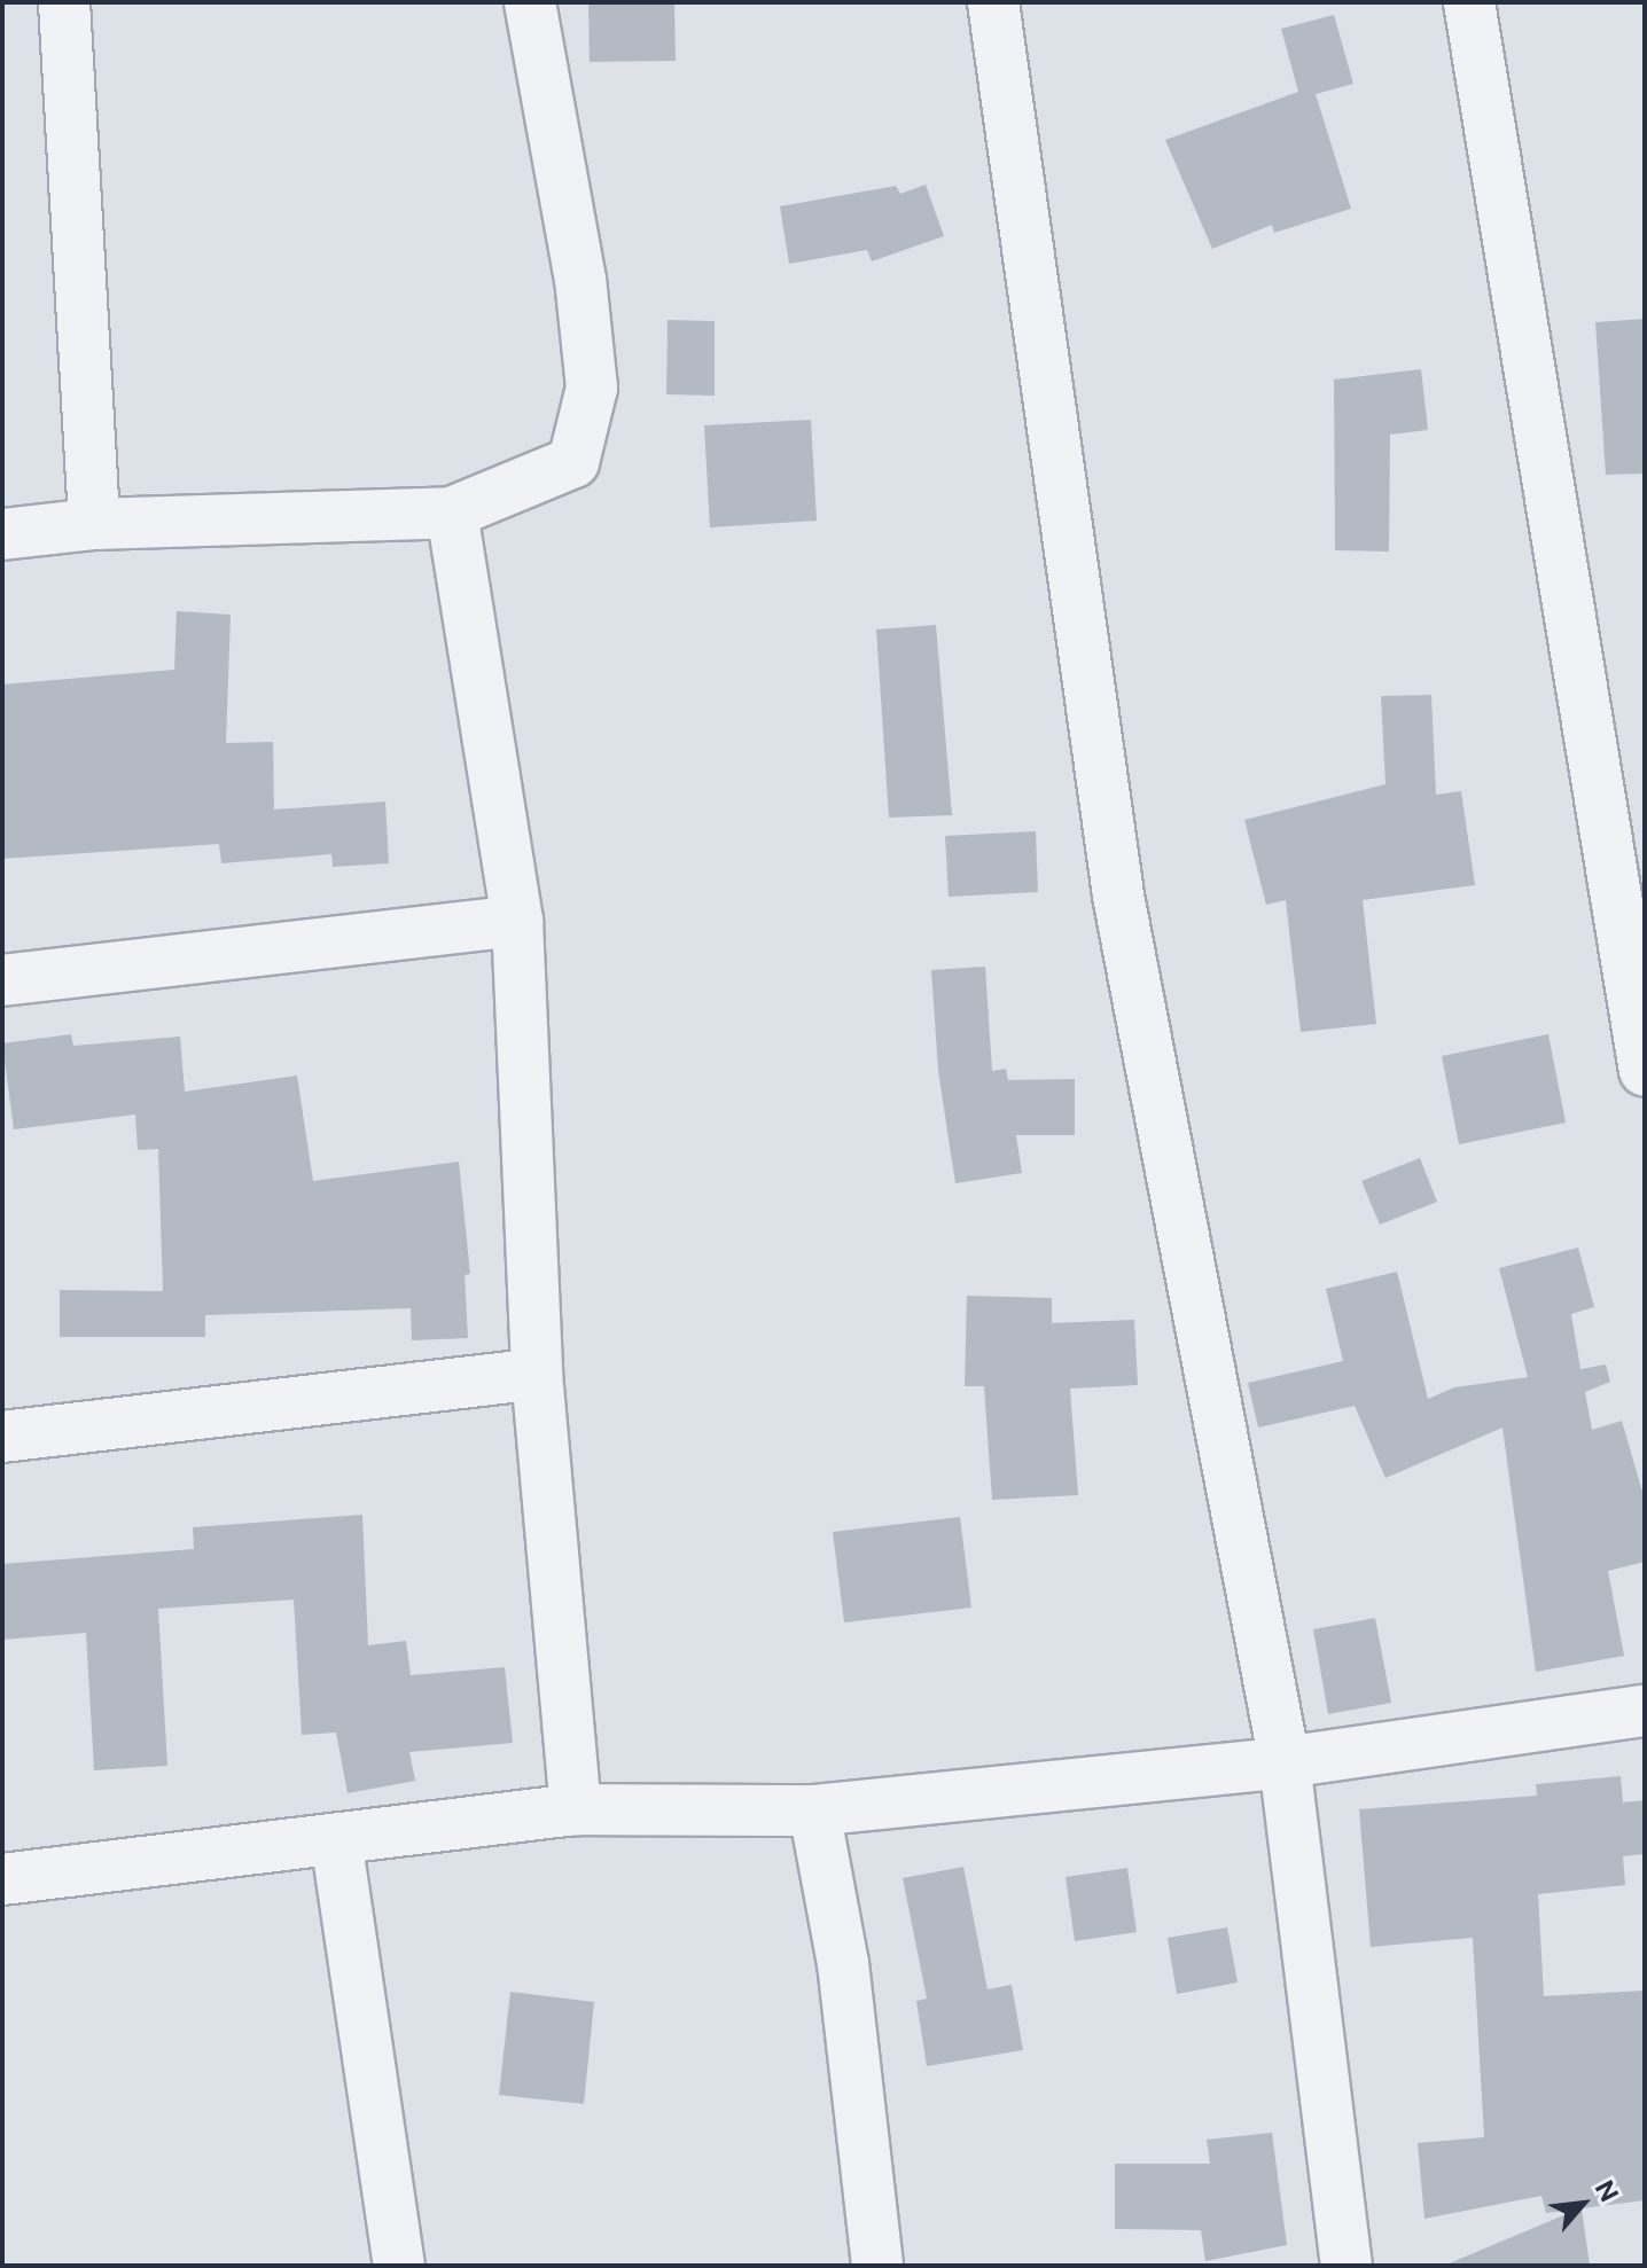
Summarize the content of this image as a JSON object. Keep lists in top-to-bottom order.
{
  "north": "top right"
}
